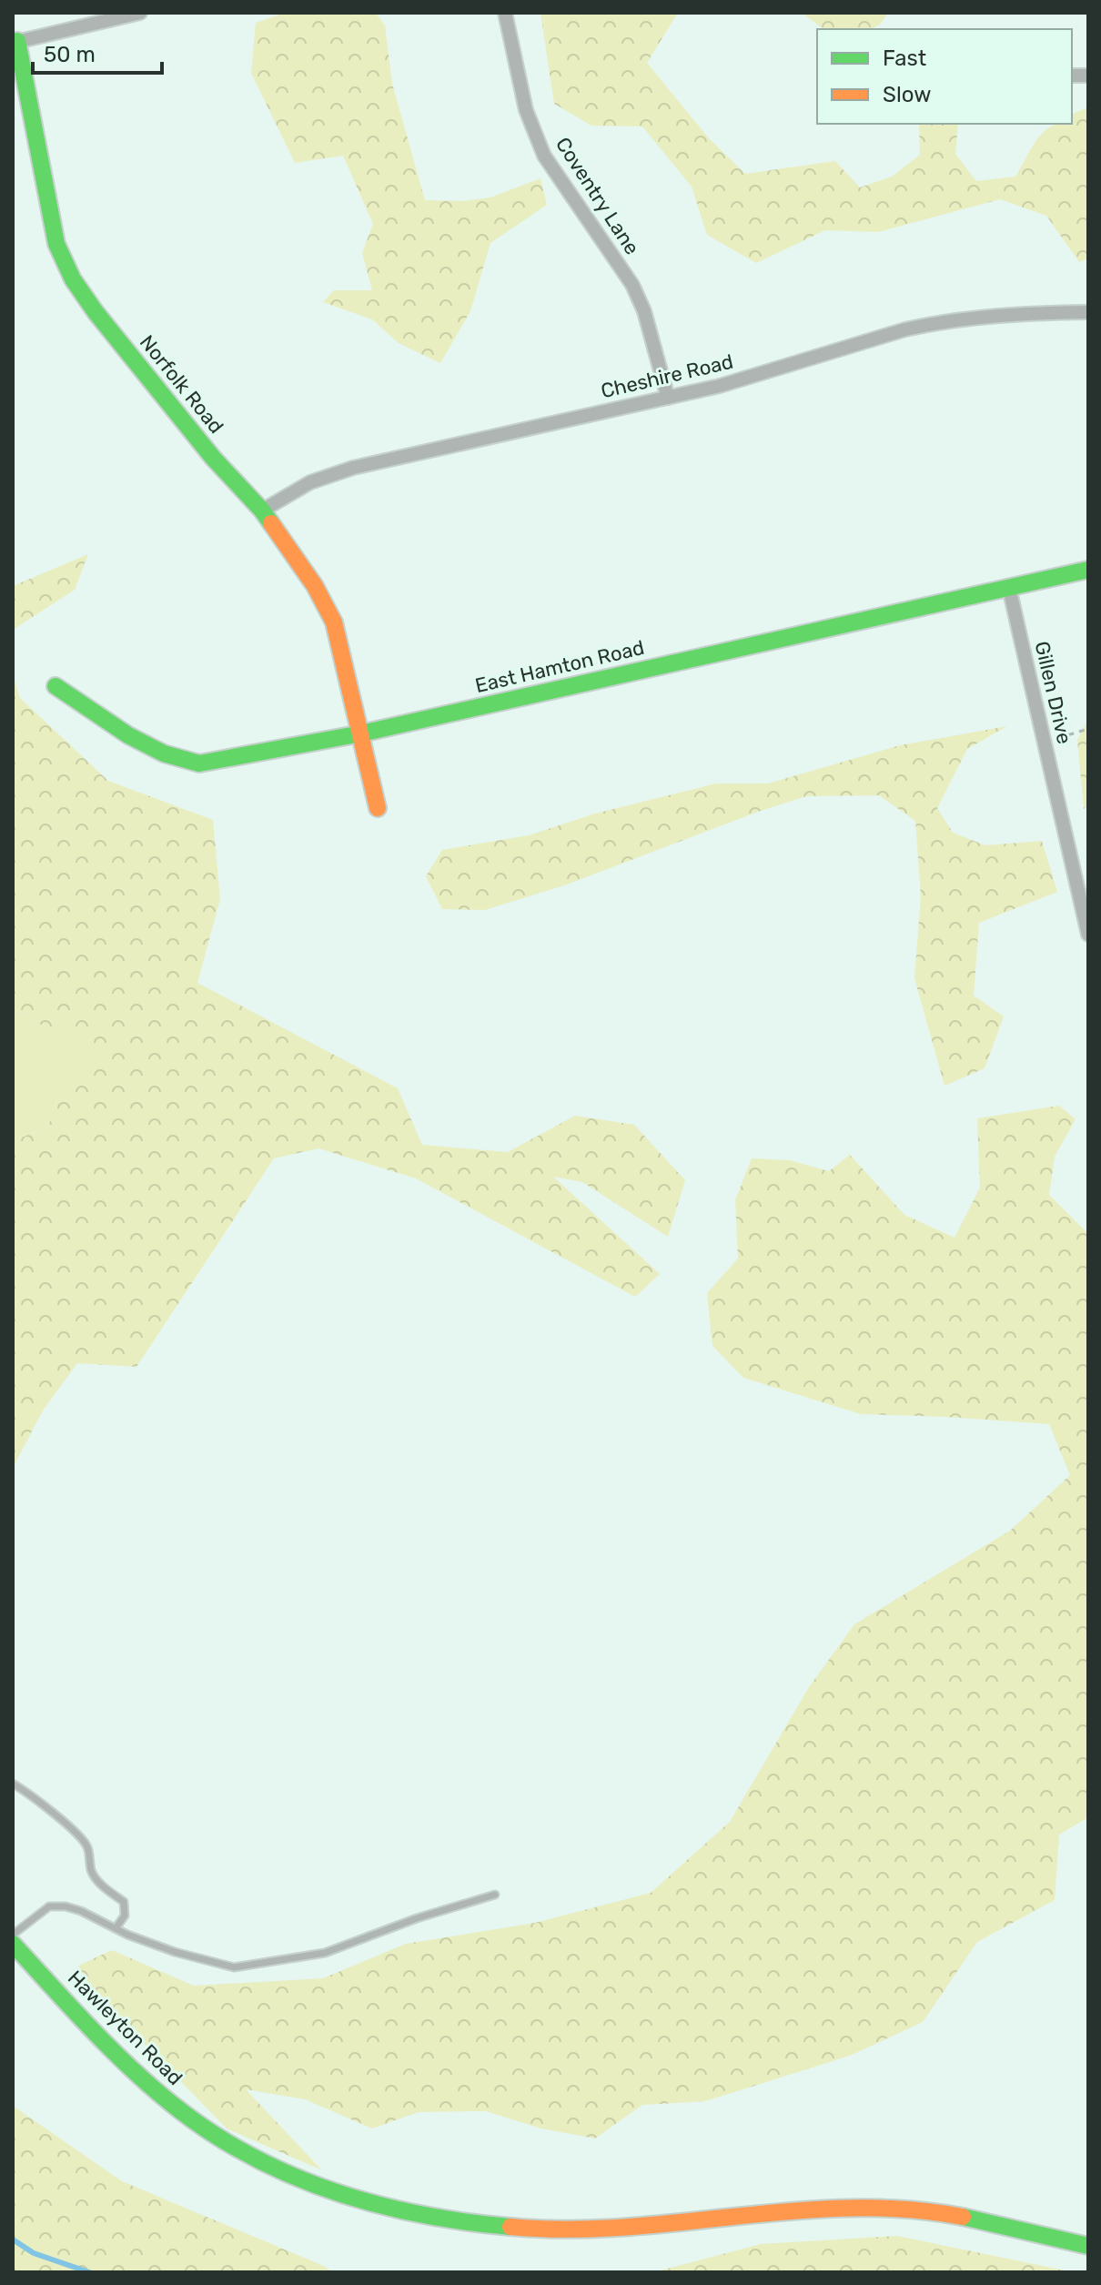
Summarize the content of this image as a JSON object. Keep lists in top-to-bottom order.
{
  "streets": {
    "street": [
      "Coventry Lane",
      "Cheshire Road",
      "Norfolk Road",
      "East Hamton Road",
      "Gillen Drive",
      "Hawleyton Road"
    ]
  },
  "crossings": [
    ["Coventry Lane", "Cheshire Road"],
    ["Cheshire Road", "Norfolk Road"],
    ["Norfolk Road", "East Hamton Road"],
    ["East Hamton Road", "Gillen Drive"]
  ],
  "legend": ["Fast", "Slow"],
  "scale_bar": "50 m"
}
